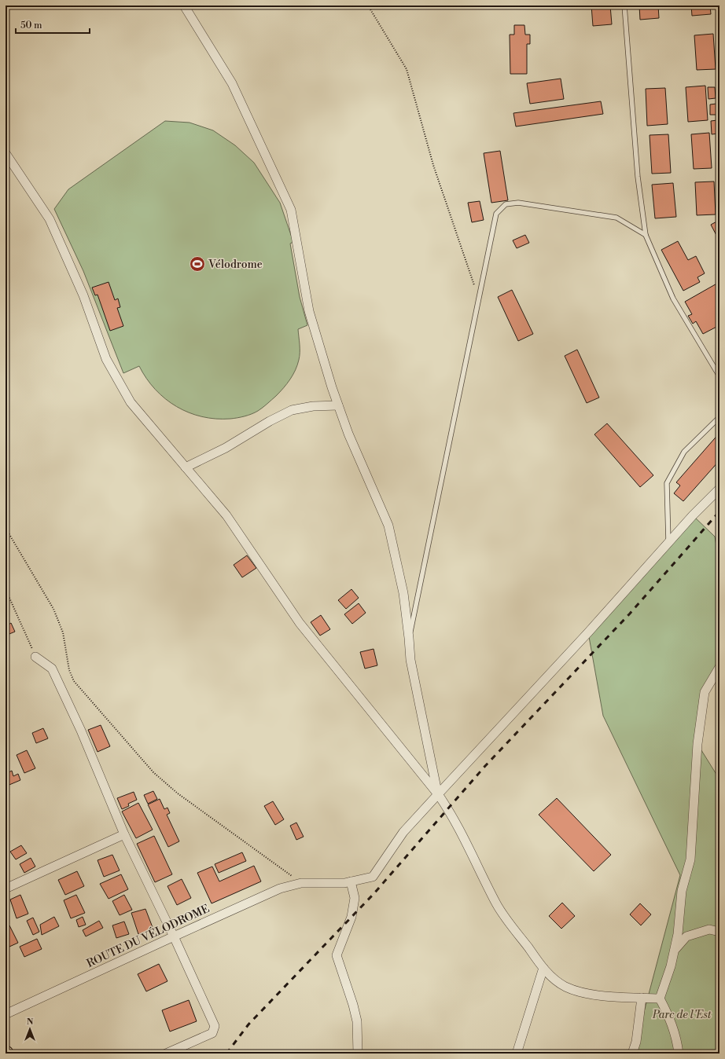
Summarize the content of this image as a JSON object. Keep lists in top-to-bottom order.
{
  "streets": {
    "street": ["ROUTE DU VÉLODROME"]
  },
  "parks": ["Parc de l'Est"],
  "places": {
    "sports": ["Vélodrome"]
  },
  "scale_bar": "50 m",
  "north": "top"
}
